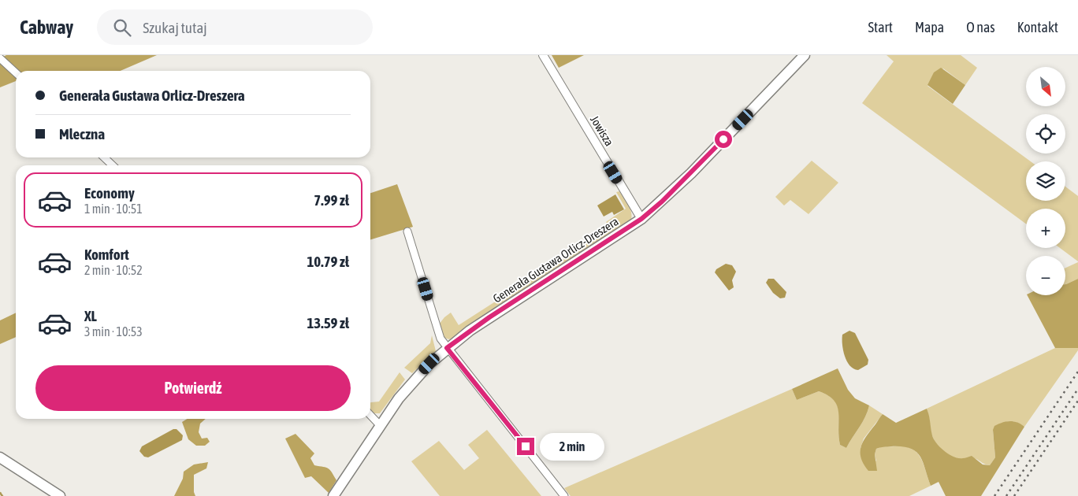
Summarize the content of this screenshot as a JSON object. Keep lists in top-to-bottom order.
{
  "streets": {
    "main road": ["Generała Gustawa Orlicz-Dreszera"],
    "street": ["Jowisza"]
  },
  "crossings": [
    ["Jowisza", "Generała Gustawa Orlicz-Dreszera"]
  ],
  "north": "bottom right",
  "page": {
    "header": "Cabway",
    "search": "Szukaj tutaj",
    "nav": [
      "Start",
      "Mapa",
      "O nas",
      "Kontakt"
    ],
    "map_buttons": ["+", "−"],
    "banner": ["Generała Gustawa Orlicz-Dreszera", "Mleczna"],
    "list": [
      {
        "name": "Economy",
        "note": "1 min · 10:51",
        "value": "7.99 zł"
      },
      {
        "name": "Komfort",
        "note": "2 min · 10:52",
        "value": "10.79 zł"
      },
      {
        "name": "XL",
        "note": "3 min · 10:53",
        "value": "13.59 zł"
      }
    ],
    "buttons": "Potwierdź",
    "bubble": "2 min"
  }
}
